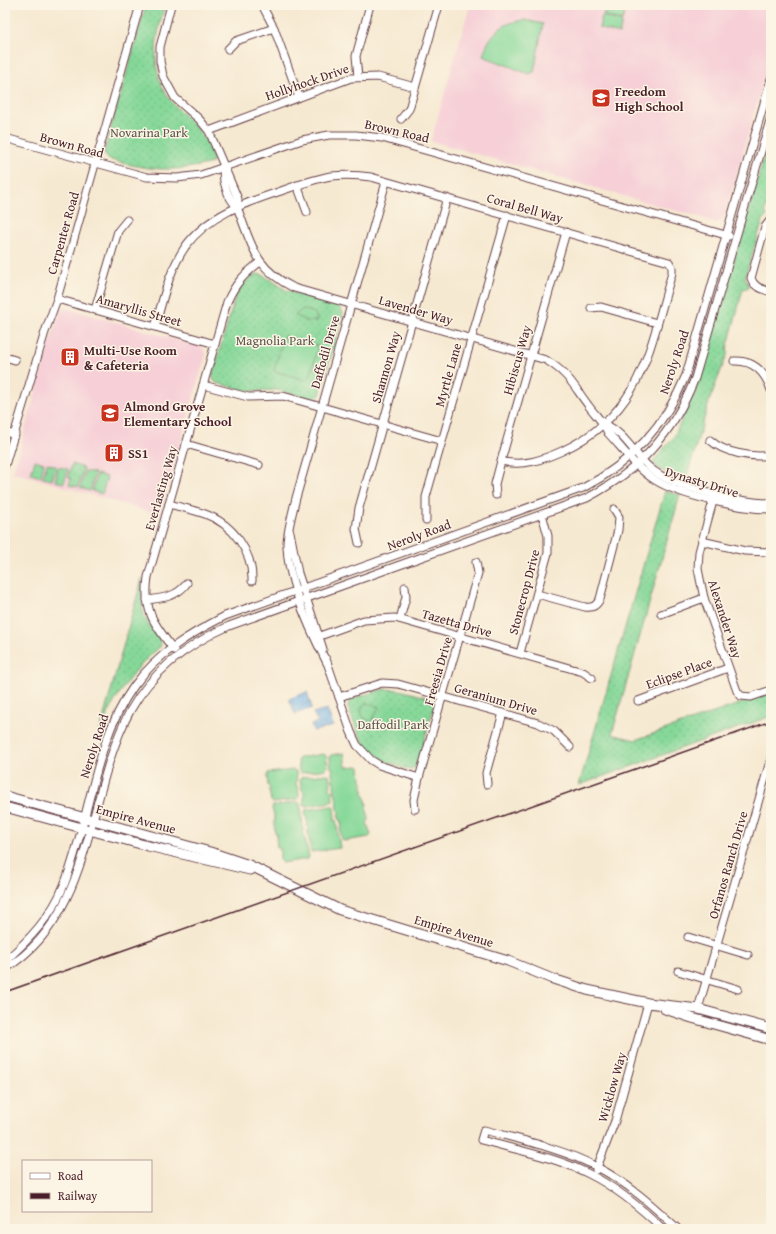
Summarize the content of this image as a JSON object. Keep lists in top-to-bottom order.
{
  "streets": {
    "main road": ["Empire Avenue"],
    "street": [
      "Hollyhock Drive",
      "Brown Road",
      "Coral Bell Way",
      "Carpenter Road",
      "Amaryllis Street",
      "Lavender Way",
      "Daffodil Drive",
      "Hibiscus Way",
      "Neroly Road",
      "Shannon Way",
      "Myrtle Lane",
      "Dynasty Drive",
      "Everlasting Way",
      "Stonecrop Drive",
      "Alexander Way",
      "Tazetta Drive",
      "Freesia Drive",
      "Eclipse Place",
      "Geranium Drive",
      "Orfanos Ranch Drive",
      "Wicklow Way"
    ]
  },
  "crossings": [
    ["Hollyhock Drive", "Lavender Way"],
    ["Brown Road", "Carpenter Road"],
    ["Brown Road", "Lavender Way"],
    ["Brown Road", "Neroly Road"],
    ["Coral Bell Way", "Amaryllis Street"],
    ["Coral Bell Way", "Lavender Way"],
    ["Coral Bell Way", "Daffodil Drive"],
    ["Coral Bell Way", "Hibiscus Way"],
    ["Coral Bell Way", "Shannon Way"],
    ["Coral Bell Way", "Myrtle Lane"],
    ["Coral Bell Way", "Dynasty Drive"],
    ["Carpenter Road", "Amaryllis Street"],
    ["Amaryllis Street", "Everlasting Way"],
    ["Lavender Way", "Daffodil Drive"],
    ["Lavender Way", "Hibiscus Way"],
    ["Lavender Way", "Shannon Way"],
    ["Lavender Way", "Myrtle Lane"],
    ["Lavender Way", "Dynasty Drive"],
    ["Lavender Way", "Everlasting Way"],
    ["Daffodil Drive", "Neroly Road"],
    ["Daffodil Drive", "Tazetta Drive"],
    ["Daffodil Drive", "Freesia Drive"],
    ["Daffodil Drive", "Geranium Drive"],
    ["Neroly Road", "Dynasty Drive"],
    ["Neroly Road", "Everlasting Way"],
    ["Neroly Road", "Stonecrop Drive"],
    ["Neroly Road", "Empire Avenue"],
    ["Dynasty Drive", "Alexander Way"],
    ["Stonecrop Drive", "Tazetta Drive"],
    ["Alexander Way", "Eclipse Place"],
    ["Tazetta Drive", "Freesia Drive"],
    ["Freesia Drive", "Geranium Drive"],
    ["Empire Avenue", "Orfanos Ranch Drive"],
    ["Empire Avenue", "Wicklow Way"]
  ],
  "parks": ["Novarina Park", "Magnolia Park", "Daffodil Park"],
  "places": {
    "school or university": ["Freedom High School", "Almond Grove Elementary School"],
    "building": ["Multi-Use Room & Cafeteria", "SS1"]
  },
  "legend": ["Road", "Railway"]
}
